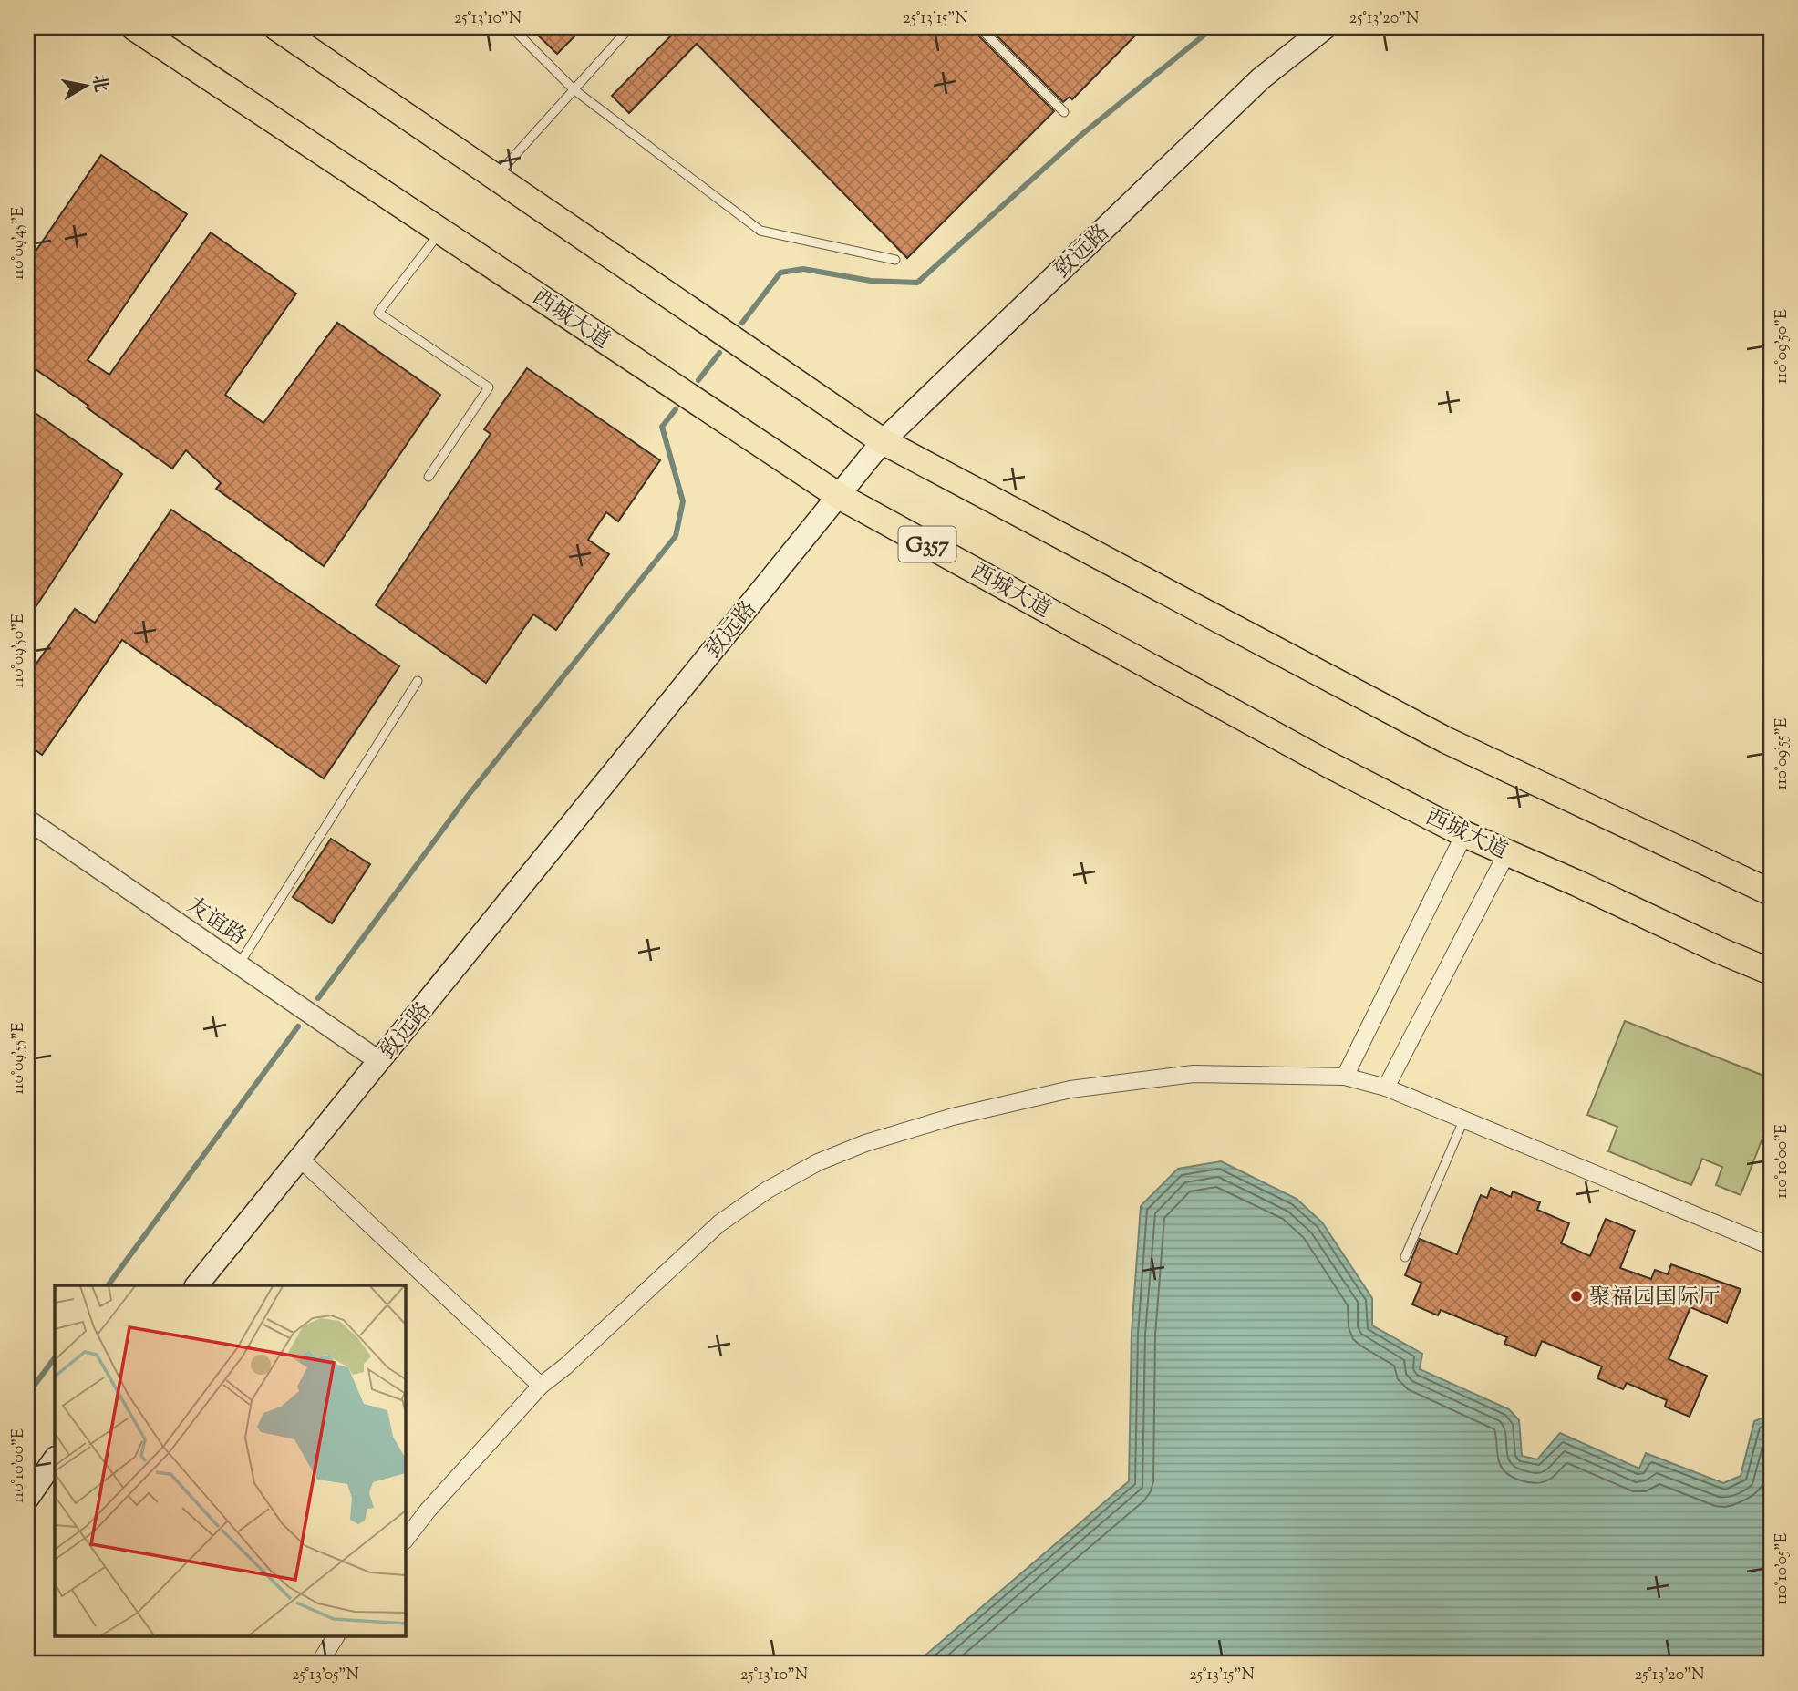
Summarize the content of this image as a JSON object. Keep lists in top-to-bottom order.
{
  "streets": {
    "highway": ["西城大道", "G357"],
    "main road": ["致远路"],
    "street": ["友谊路"]
  },
  "crossings": [
    ["致远路", "西城大道"],
    ["致远路", "友谊路"]
  ],
  "places": ["聚福园国际厅"],
  "north": "right",
  "coordinates": [
    "25°13'10\"N",
    "25°13'15\"N",
    "25°13'20\"N",
    "110°09'45\"E",
    "110°09'50\"E",
    "110°09'55\"E",
    "110°10'00\"E",
    "110°10'05\"E",
    "25°13'05\"N"
  ]
}
